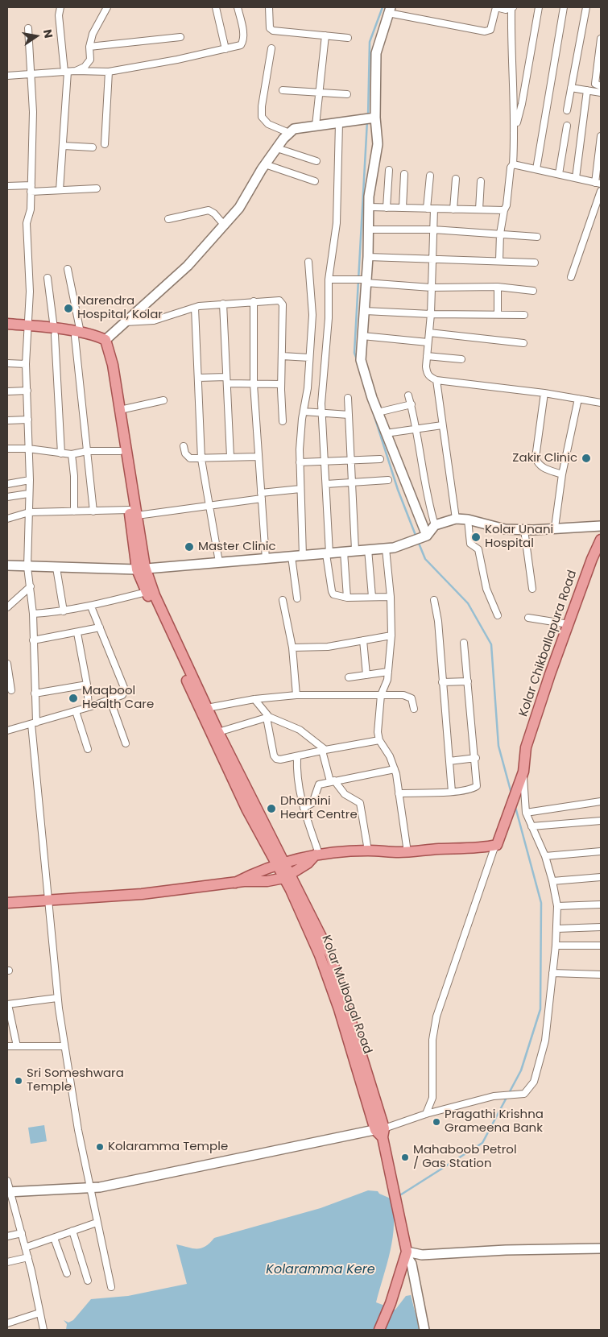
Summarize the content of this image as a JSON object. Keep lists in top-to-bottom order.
{
  "streets": {
    "main road": ["Kolar Chikballapura Road", "Kolar Mulbagal Road"]
  },
  "water": ["Kolaramma Kere"],
  "places": [
    "Narendra Hospital, Kolar",
    "Zakir Clinic",
    "Kolar Unani Hospital",
    "Master Clinic",
    "Maqbool Health Care",
    "Dhamini Heart Centre",
    "Sri Someshwara Temple",
    "Pragathi Krishna Grameena Bank",
    "Kolaramma Temple",
    "Mahaboob Petrol / Gas Station"
  ],
  "north": "right"
}
